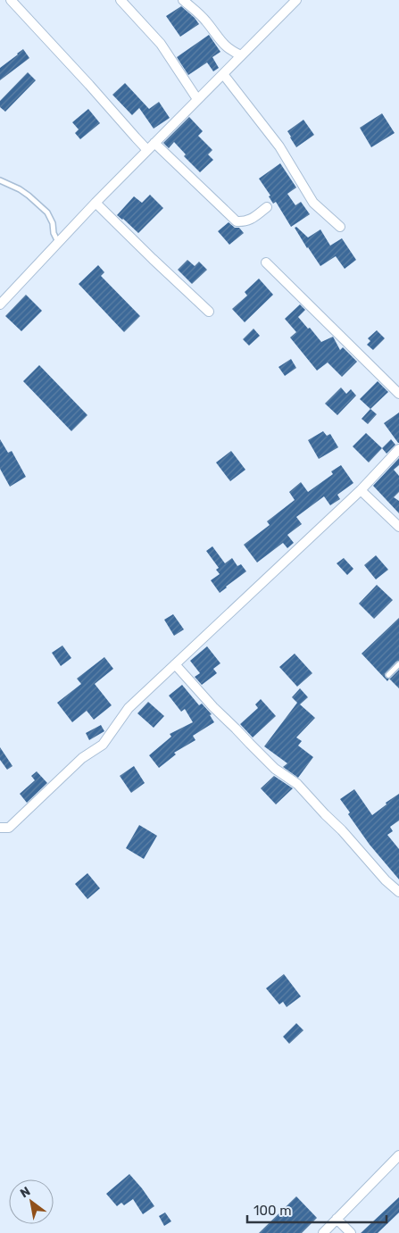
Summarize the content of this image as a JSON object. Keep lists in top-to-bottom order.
{
  "scale_bar": "100 m",
  "north": "top left"
}
